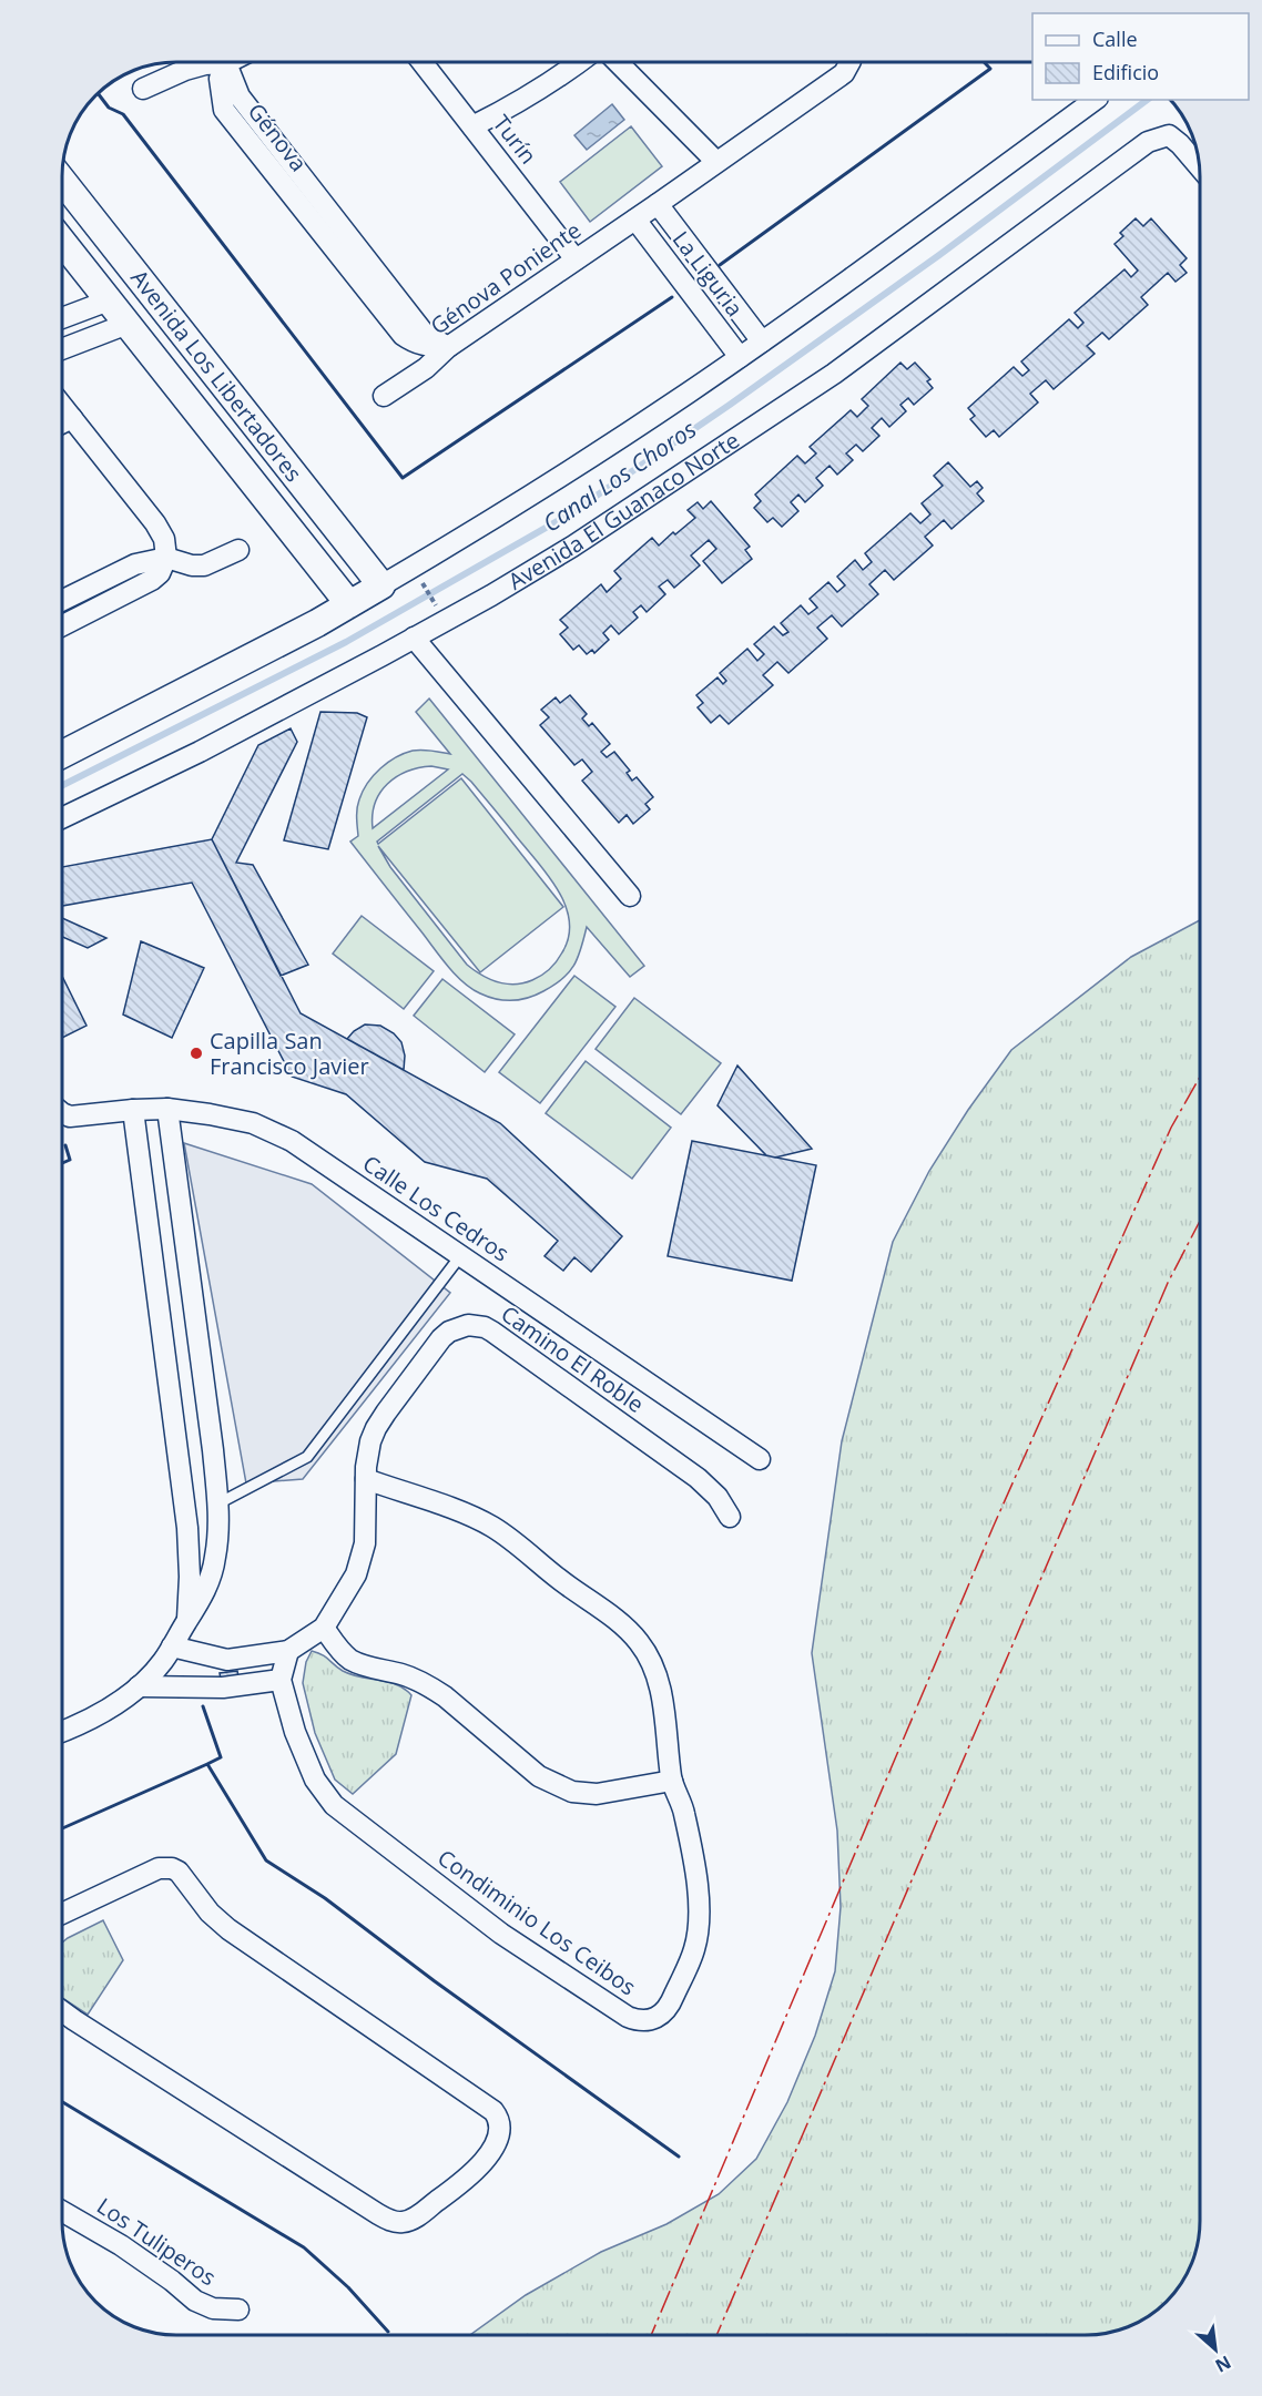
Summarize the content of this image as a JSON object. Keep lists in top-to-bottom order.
{
  "streets": {
    "street": [
      "Génova",
      "Turín",
      "La Liguria",
      "Génova Poniente",
      "Avenida Los Libertadores",
      "Avenida El Guanaco Norte",
      "Calle Los Cedros",
      "Camino El Roble",
      "Condiminio Los Ceibos",
      "Los Tuliperos"
    ]
  },
  "crossings": [
    ["Génova", "Génova Poniente"],
    ["Turín", "Génova Poniente"],
    ["La Liguria", "Génova Poniente"],
    ["Camino El Roble", "Condiminio Los Ceibos"]
  ],
  "water": ["Canal Los Choros"],
  "places": ["Capilla San Francisco Javier"],
  "legend": ["Calle", "Edificio"],
  "north": "bottom right"
}
